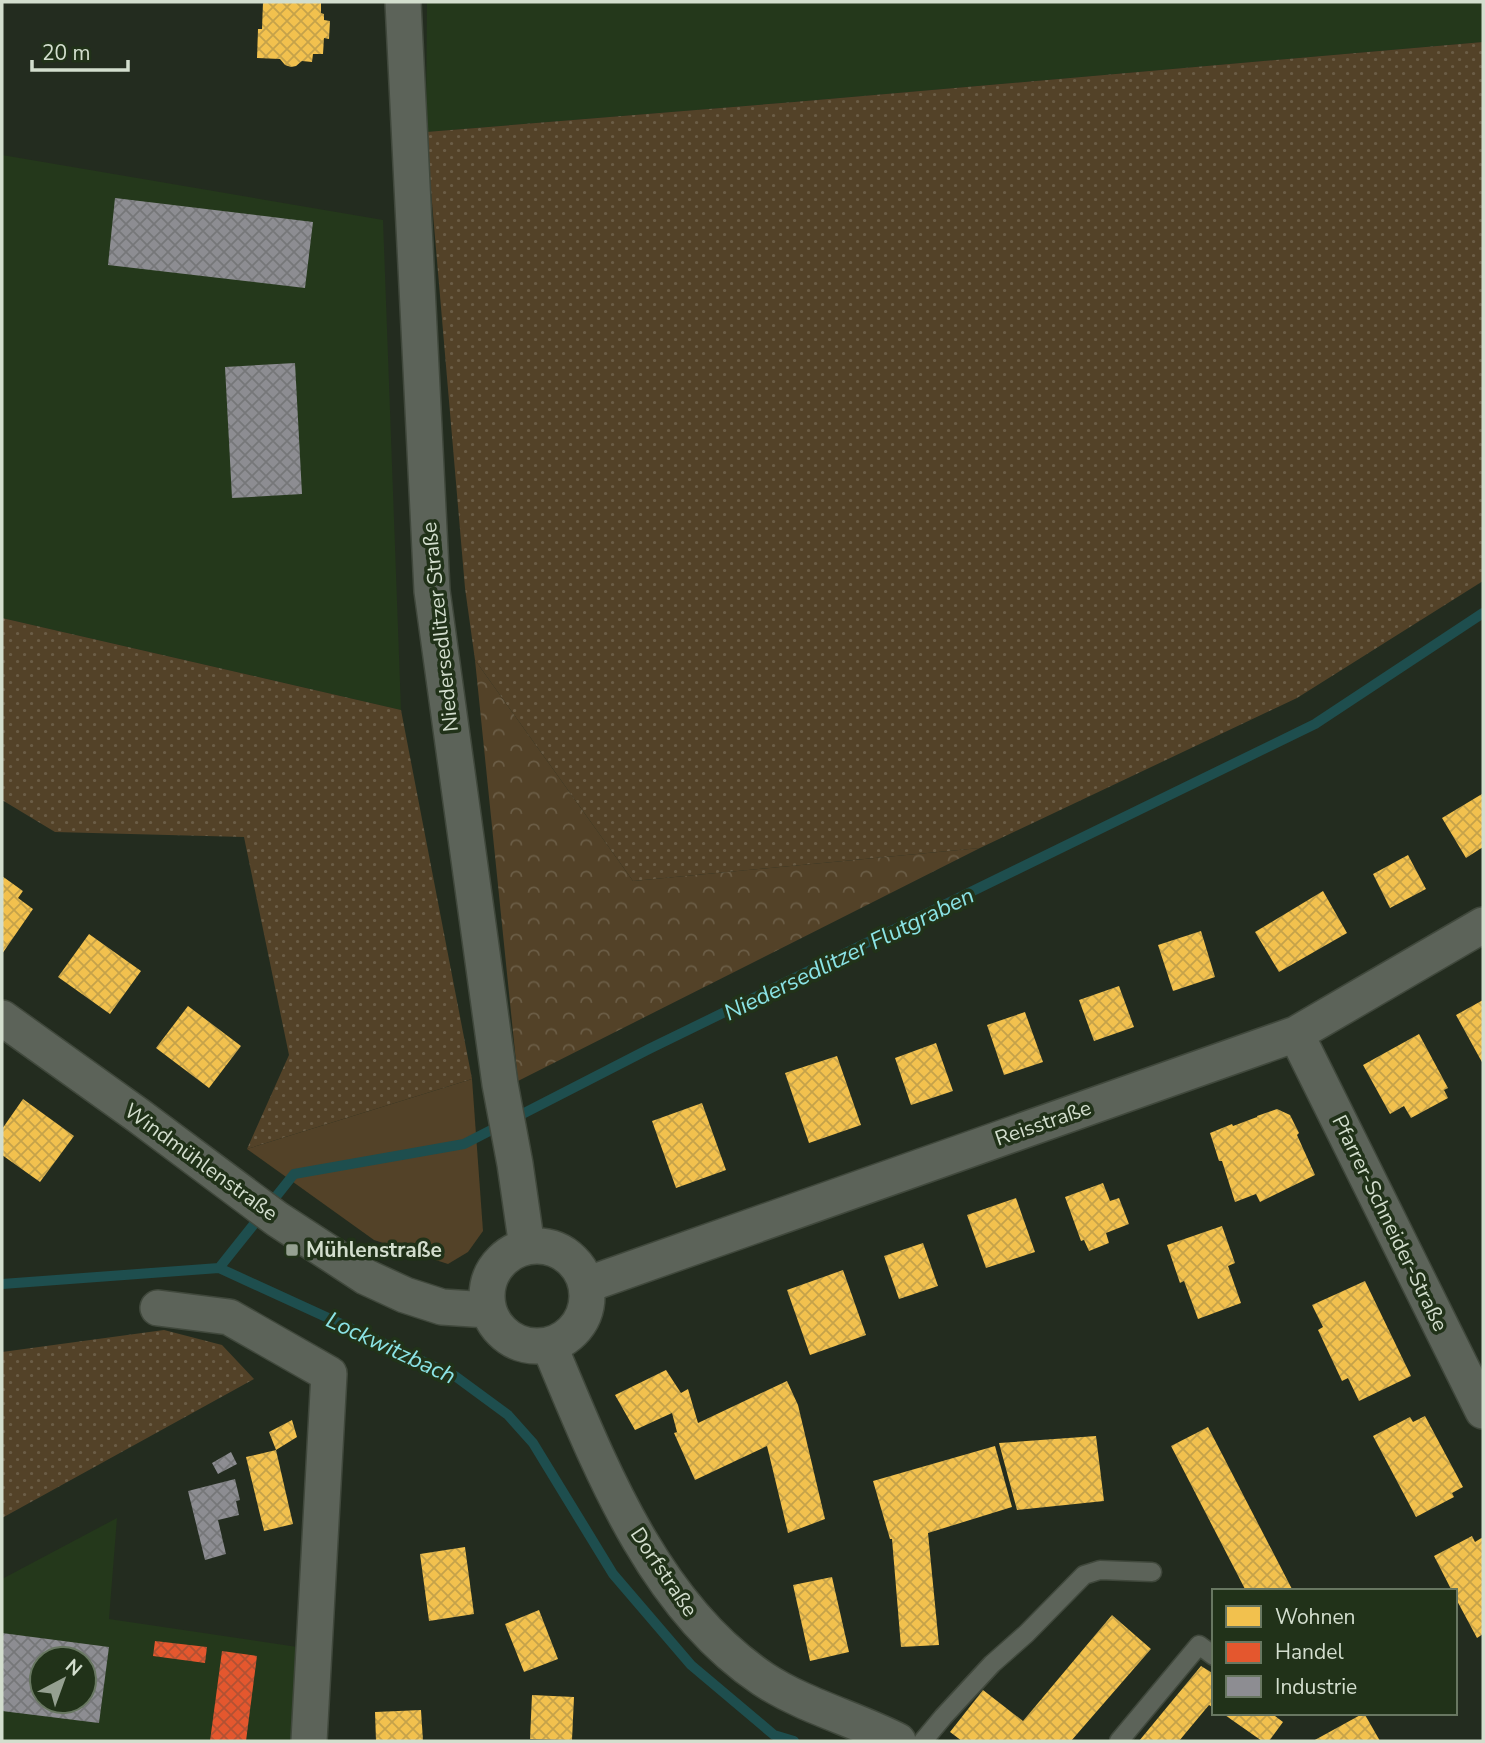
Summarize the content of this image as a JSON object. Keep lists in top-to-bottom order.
{
  "streets": {
    "street": [
      "Niedersedlitzer Straße",
      "Reisstraße",
      "Windmühlenstraße",
      "Pfarrer-Schneider-Straße",
      "Dorfstraße"
    ]
  },
  "crossings": [
    ["Niedersedlitzer Straße", "Reisstraße"],
    ["Niedersedlitzer Straße", "Windmühlenstraße"],
    ["Niedersedlitzer Straße", "Dorfstraße"],
    ["Reisstraße", "Windmühlenstraße"],
    ["Reisstraße", "Pfarrer-Schneider-Straße"],
    ["Reisstraße", "Dorfstraße"],
    ["Windmühlenstraße", "Dorfstraße"]
  ],
  "water": ["Niedersedlitzer Flutgraben", "Lockwitzbach"],
  "places": {
    "transit": ["Mühlenstraße"]
  },
  "legend": ["Wohnen", "Handel", "Industrie"],
  "scale_bar": "20 m",
  "north": "top right"
}
